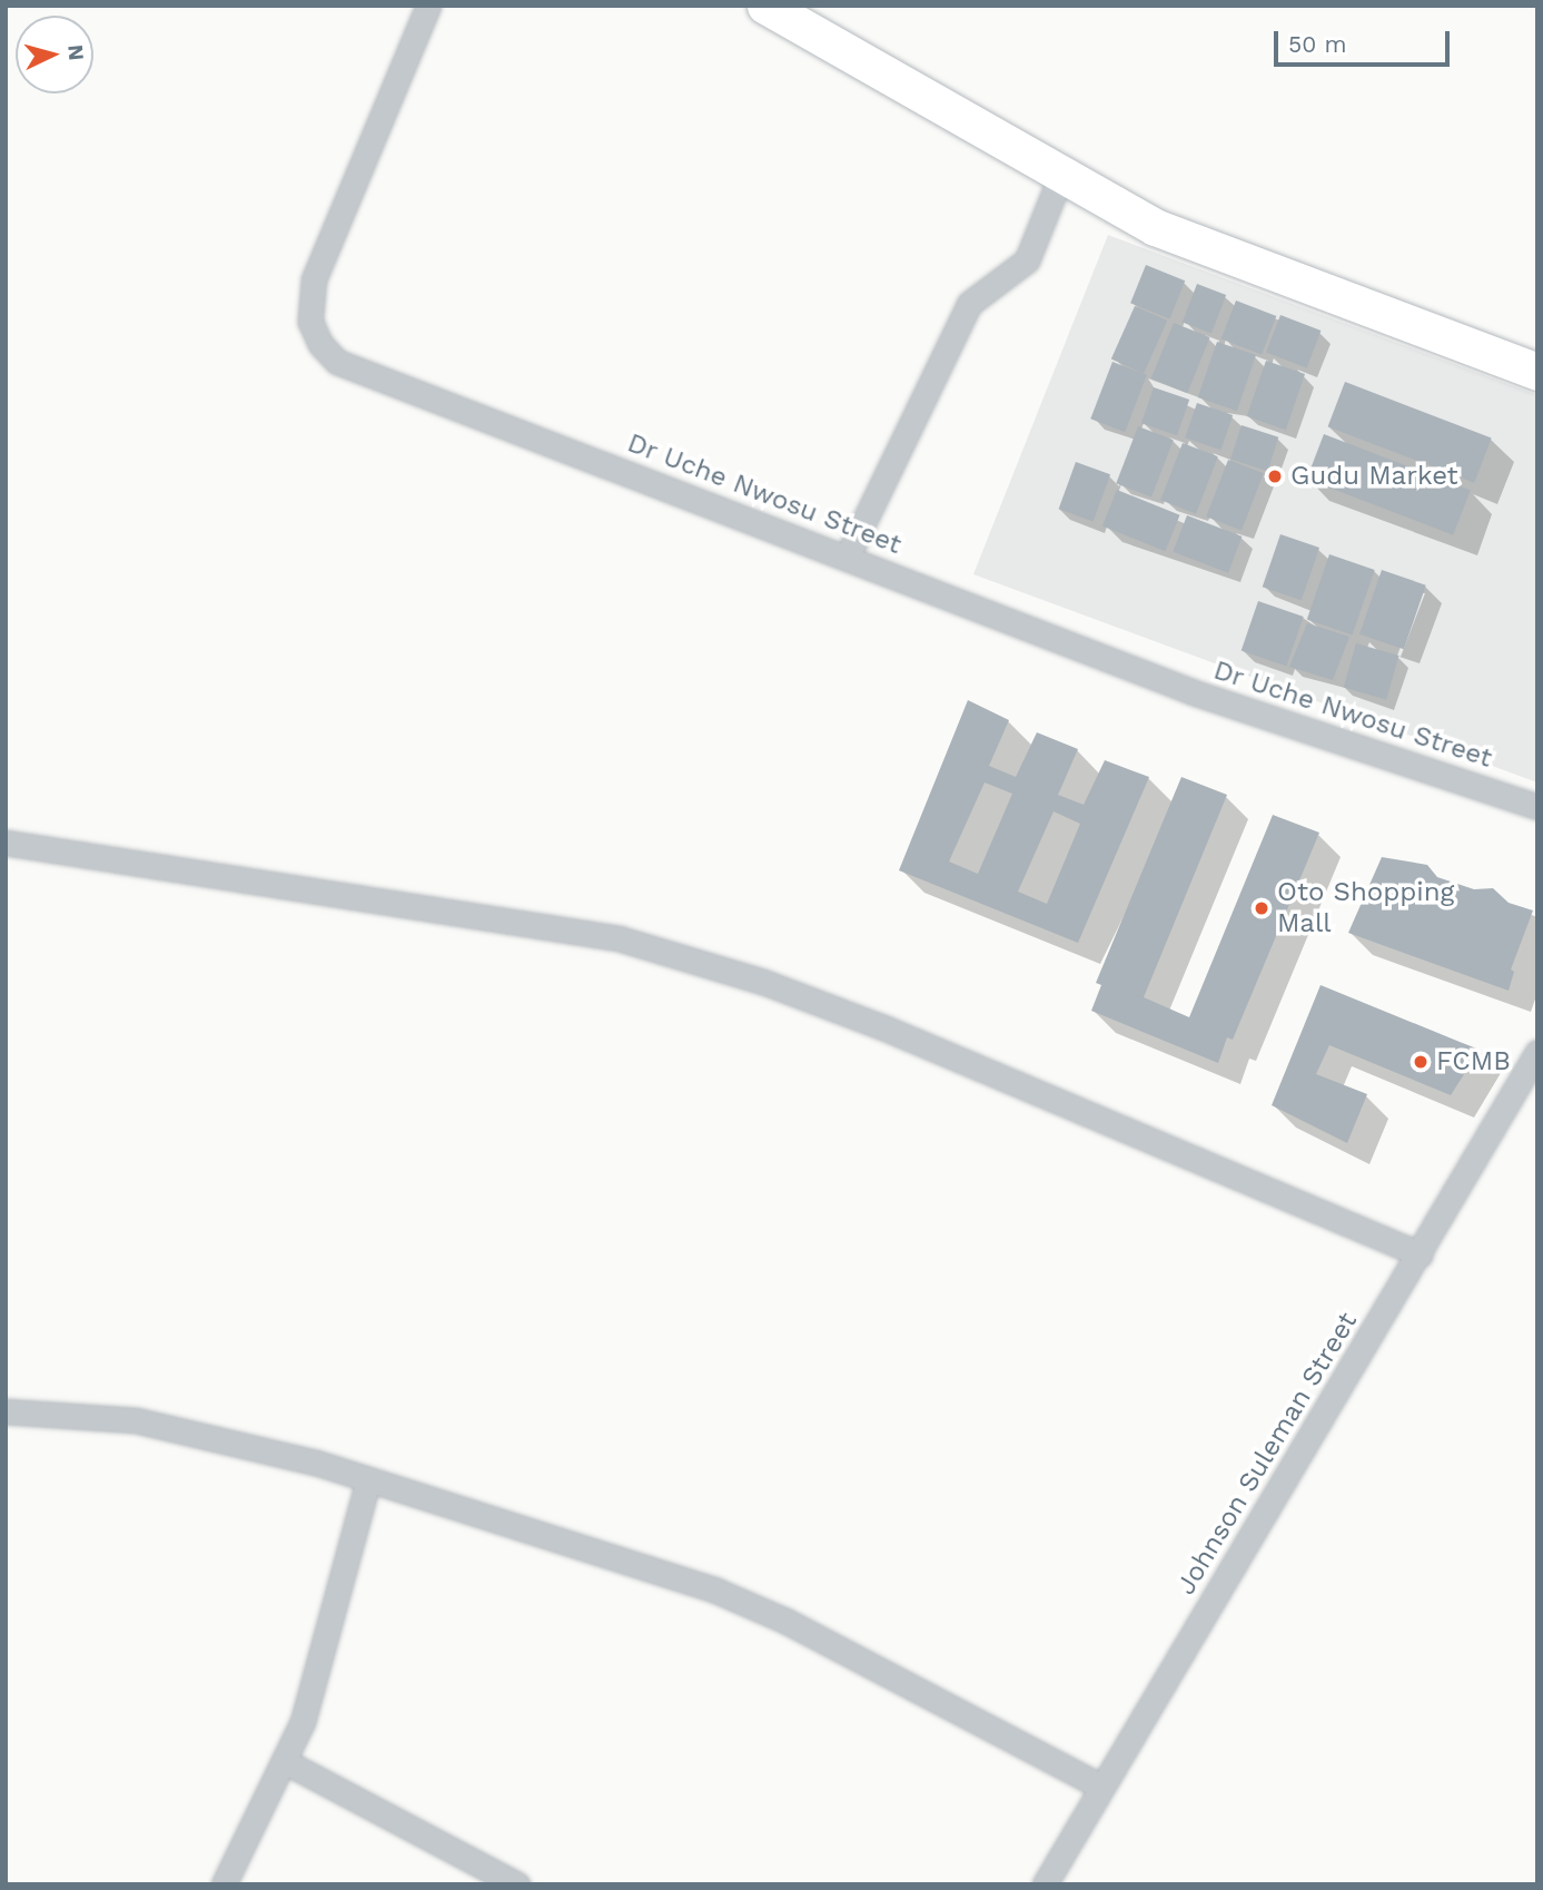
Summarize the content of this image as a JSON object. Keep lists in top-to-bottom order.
{
  "streets": {
    "street": ["Dr Uche Nwosu Street", "Johnson Suleman Street"]
  },
  "places": ["Gudu Market", "Oto Shopping Mall", "FCMB"],
  "scale_bar": "50 m",
  "north": "right"
}
